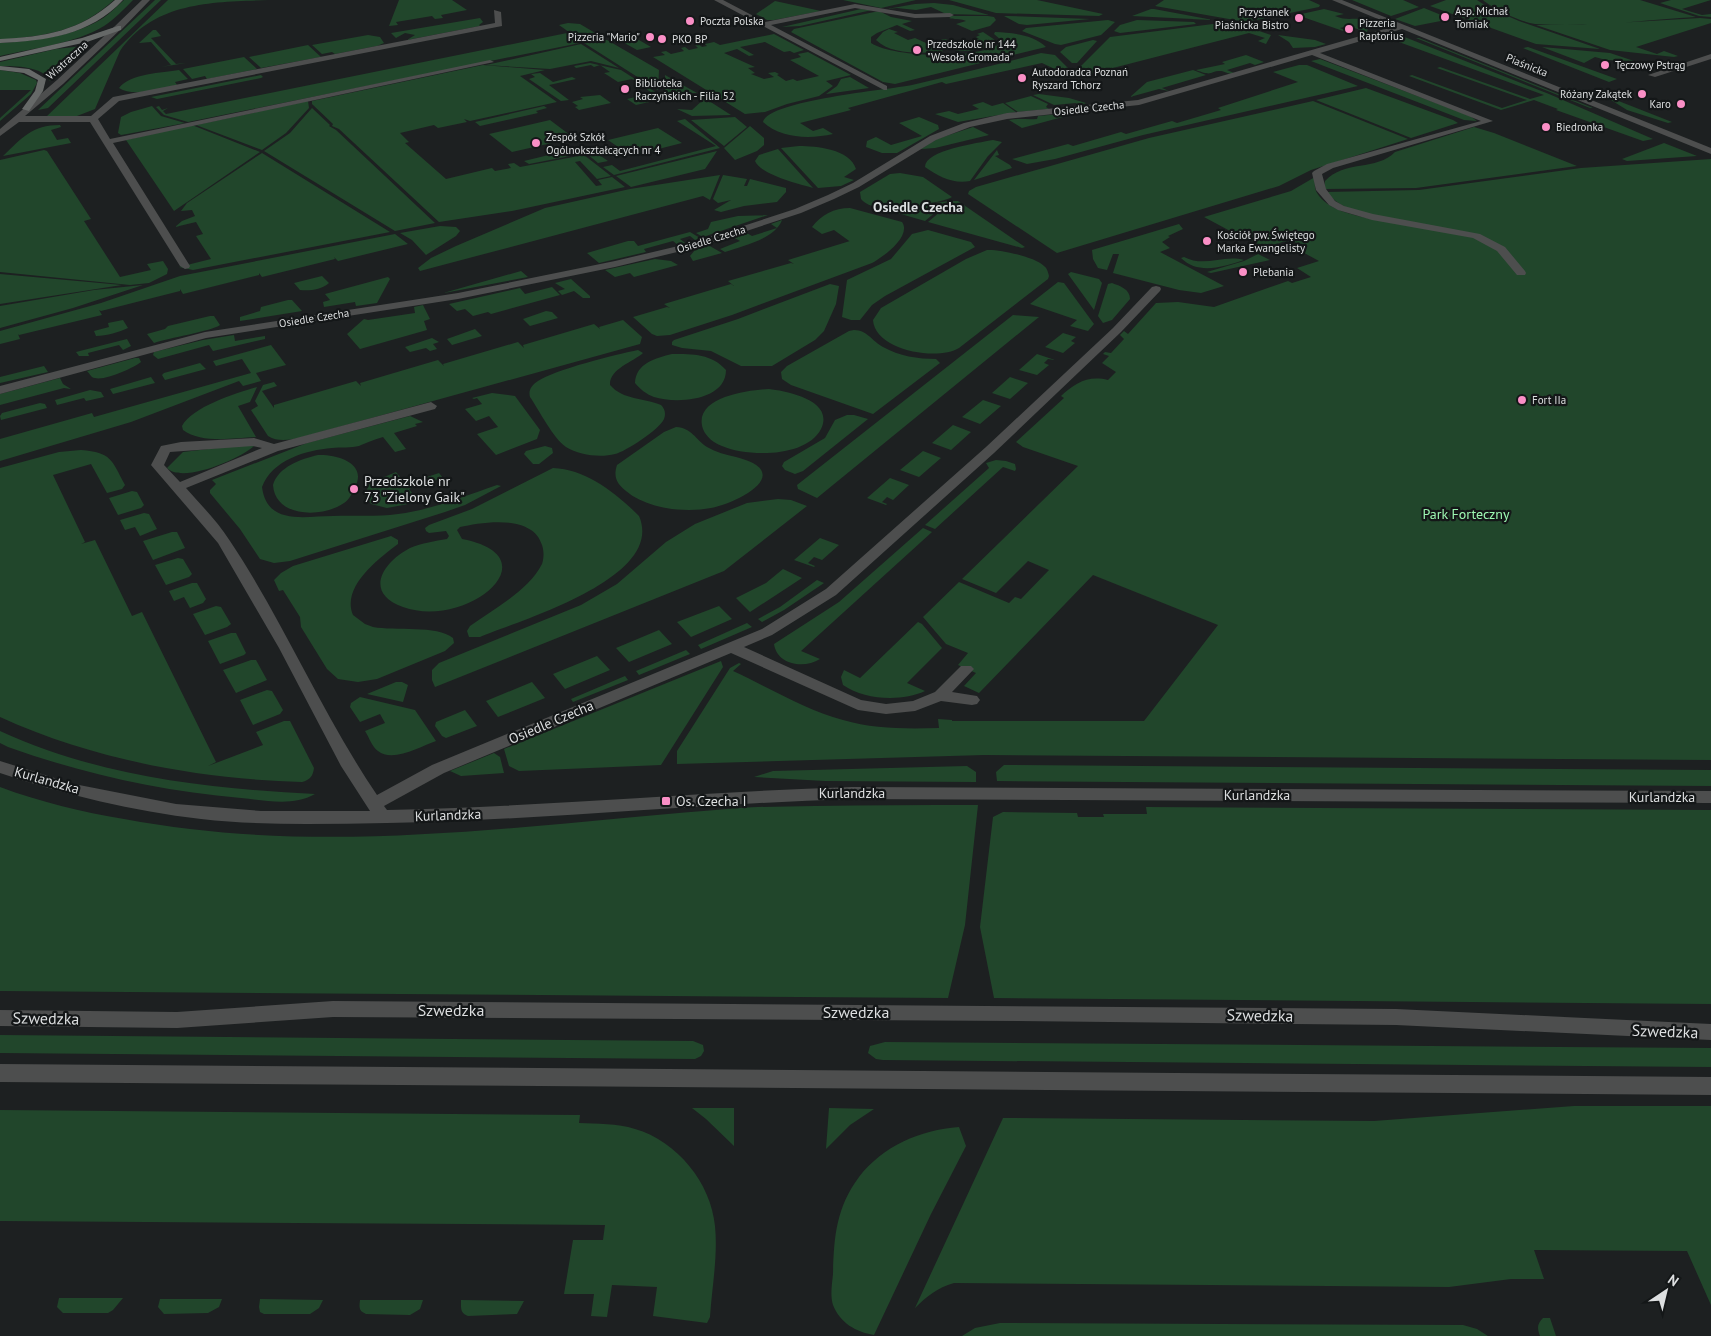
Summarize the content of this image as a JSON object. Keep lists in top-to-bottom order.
{
  "streets": {
    "street": [
      "Wiatraczna",
      "Piaśnicka",
      "Osiedle Czecha",
      "Kurlandzka",
      "Szwedzka"
    ]
  },
  "crossings": [
    ["Piaśnicka", "Osiedle Czecha"],
    ["Osiedle Czecha", "Kurlandzka"]
  ],
  "districts": ["Osiedle Czecha"],
  "parks": ["Park Forteczny"],
  "places": {
    "other": [
      "Asp. Michał Tomiak",
      "Przystanek Piaśnicka Bistro",
      "Poczta Polska",
      "Pizzeria Raptorius",
      "Pizzeria \"Mario\"",
      "PKO BP",
      "Przedszkole nr 144 \"Wesoła Gromada\"",
      "Tęczowy Pstrąg",
      "Autodoradca Poznań Ryszard Tchorz",
      "Biblioteka Raczyńskich - Filia 52",
      "Różany Zakątek",
      "Karo",
      "Biedronka",
      "Zespół Szkół Ogólnokształcących nr 4",
      "Kościół pw. Świętego Marka Ewangelisty",
      "Plebania",
      "Fort IIa",
      "Przedszkole nr 73 \"Zielony Gaik\""
    ],
    "transit": ["Os. Czecha I"]
  },
  "north": "top right"
}
